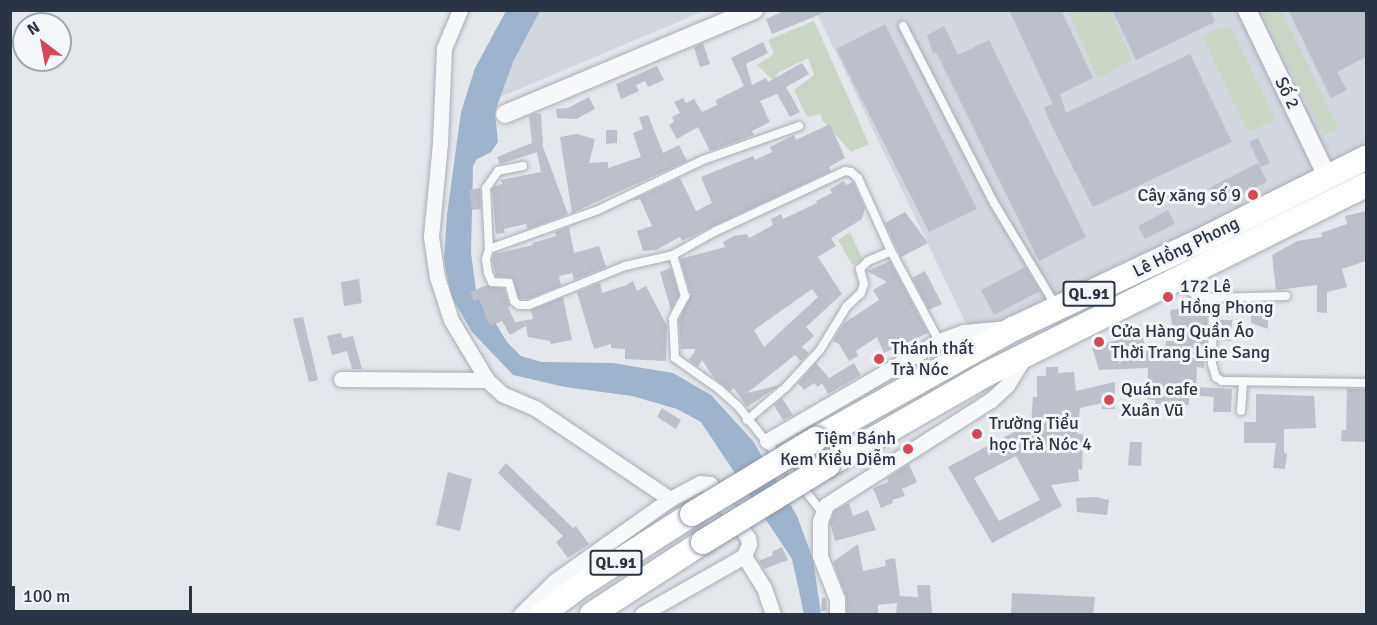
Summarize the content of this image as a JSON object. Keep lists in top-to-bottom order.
{
  "streets": {
    "highway": ["Lê Hồng Phong", "QL.91"],
    "street": ["Số 2"]
  },
  "crossings": [
    ["Số 2", "Lê Hồng Phong"],
    ["Lê Hồng Phong", "QL.91"]
  ],
  "places": [
    "Cây xăng số 9",
    "172 Lê Hồng Phong",
    "Cửa Hàng Quần Áo Thời Trang Line Sang",
    "Thánh thất Trà Nóc",
    "Quán cafe Xuân Vũ",
    "Trường Tiểu học Trà Nóc 4",
    "Tiệm Bánh Kem Kiều Diễm"
  ],
  "scale_bar": "100 m",
  "north": "top left"
}
